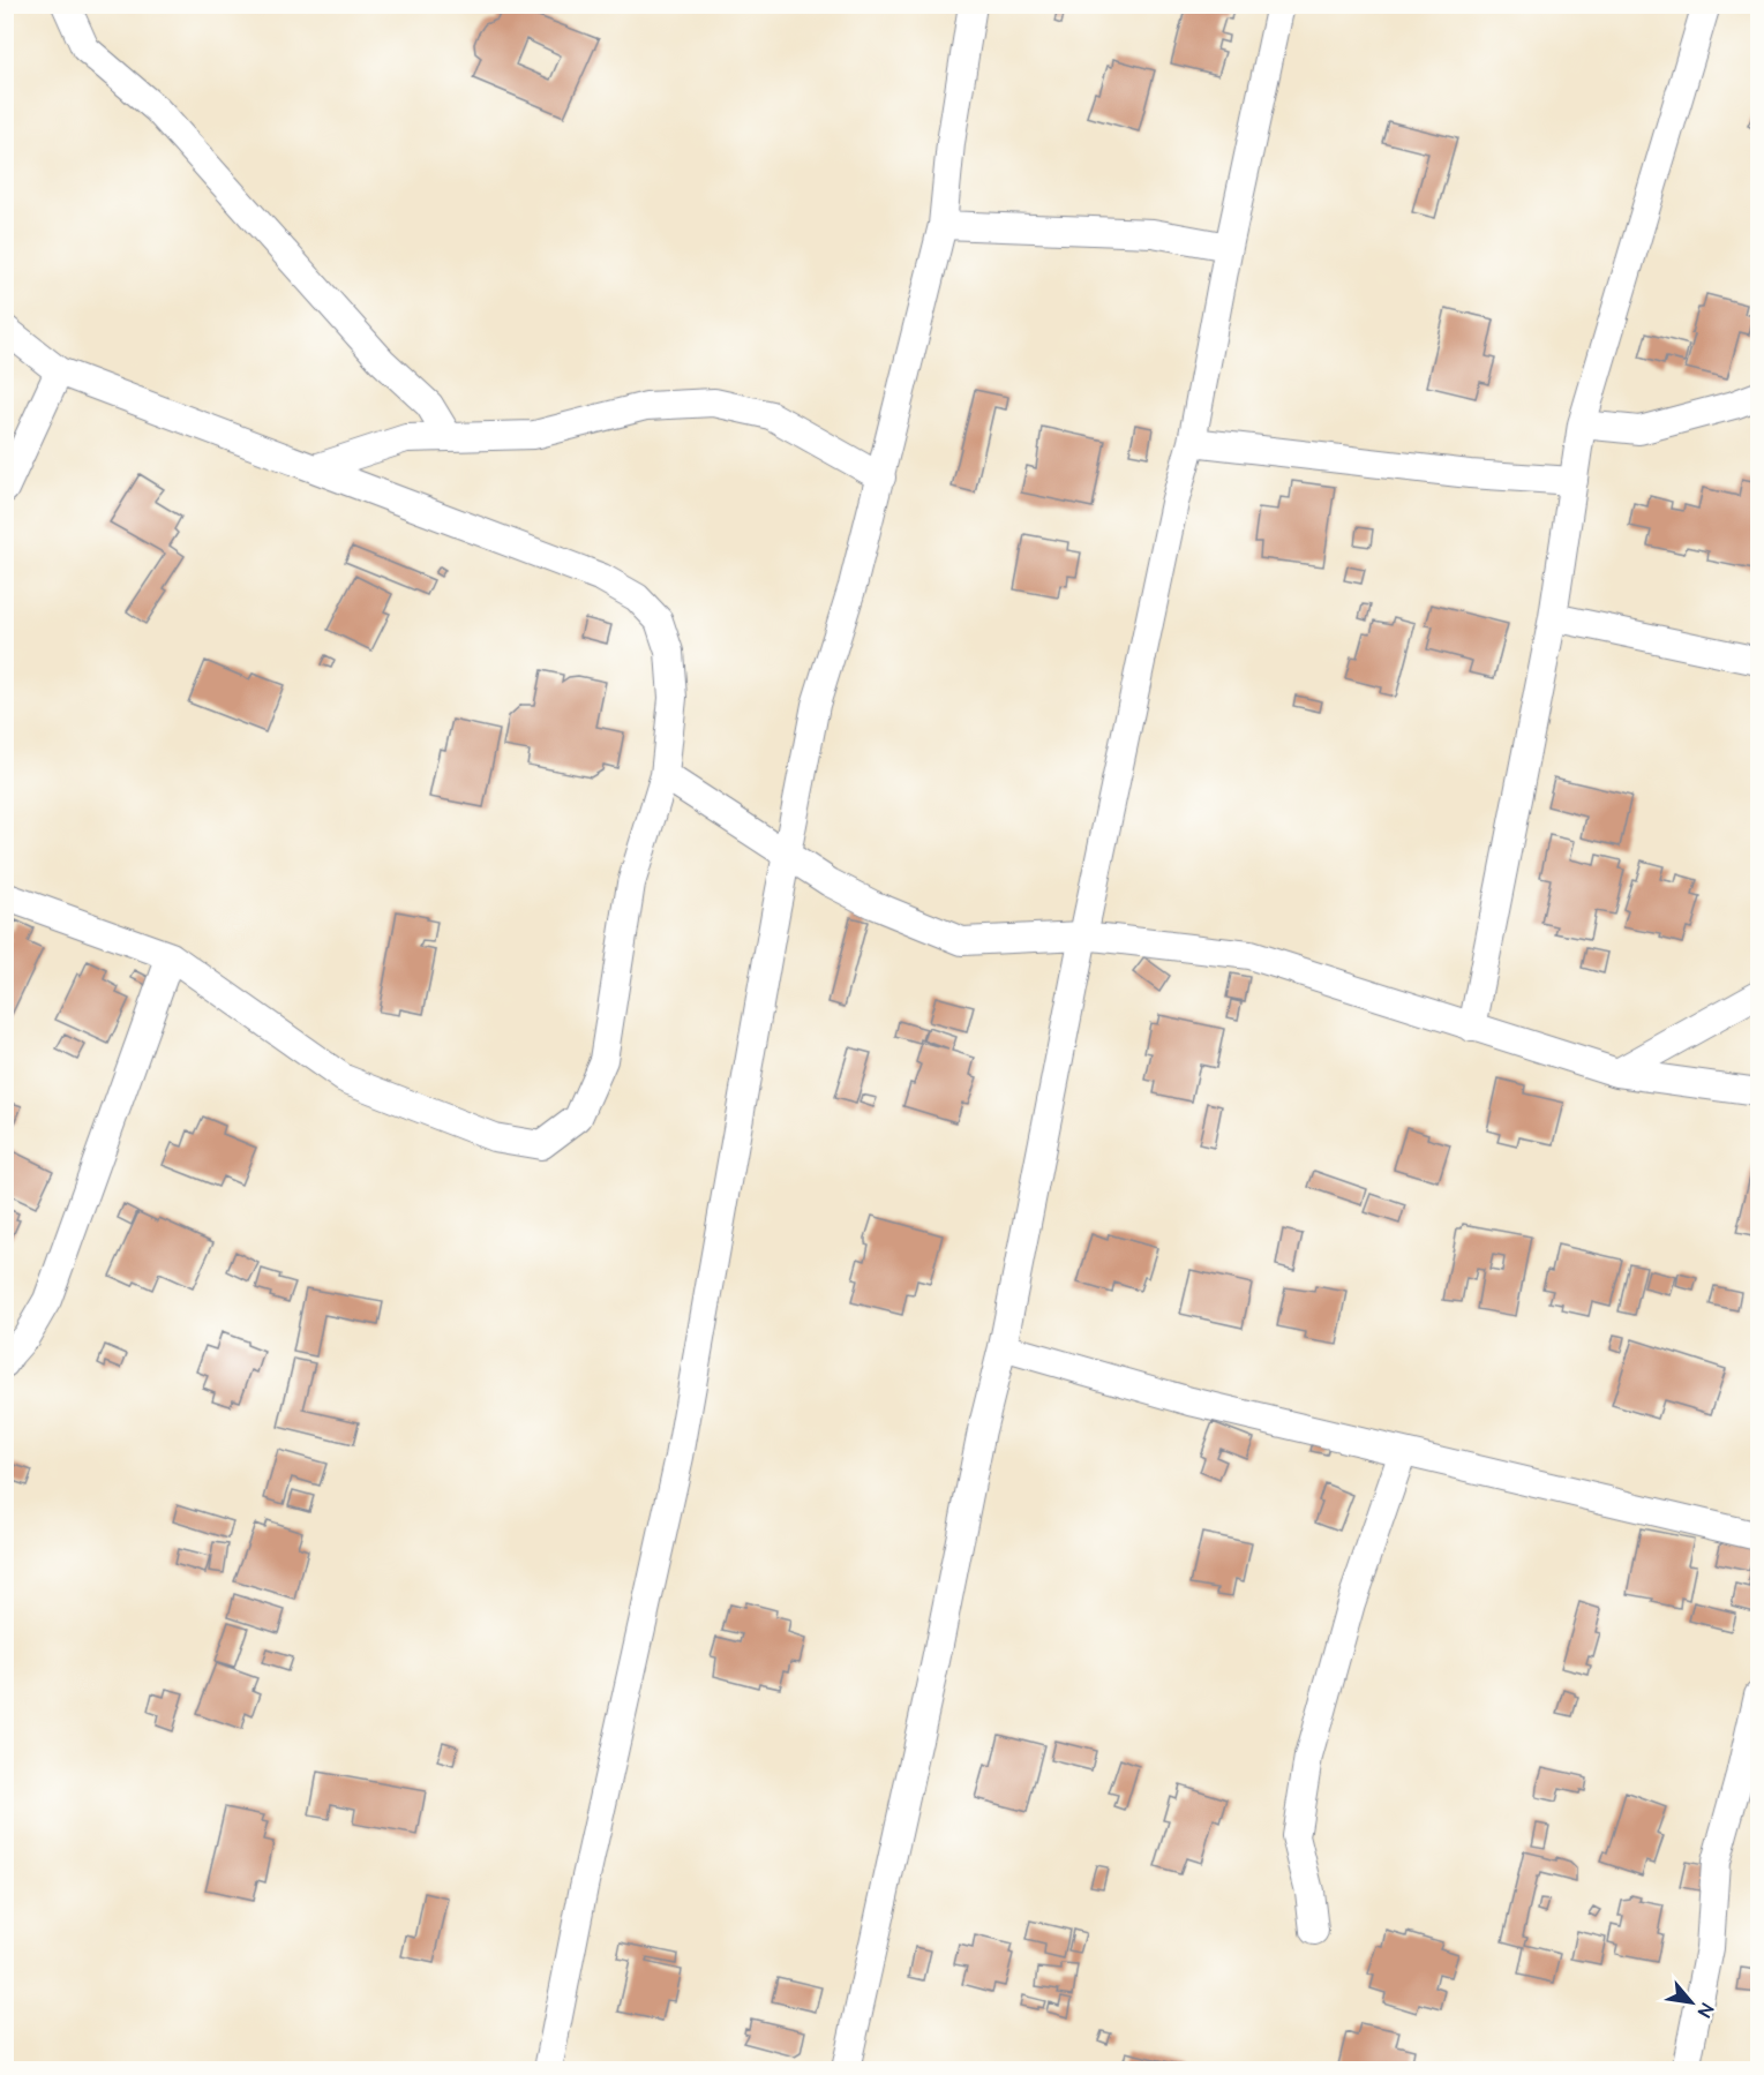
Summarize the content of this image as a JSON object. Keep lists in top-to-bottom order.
{
  "north": "bottom right"
}
